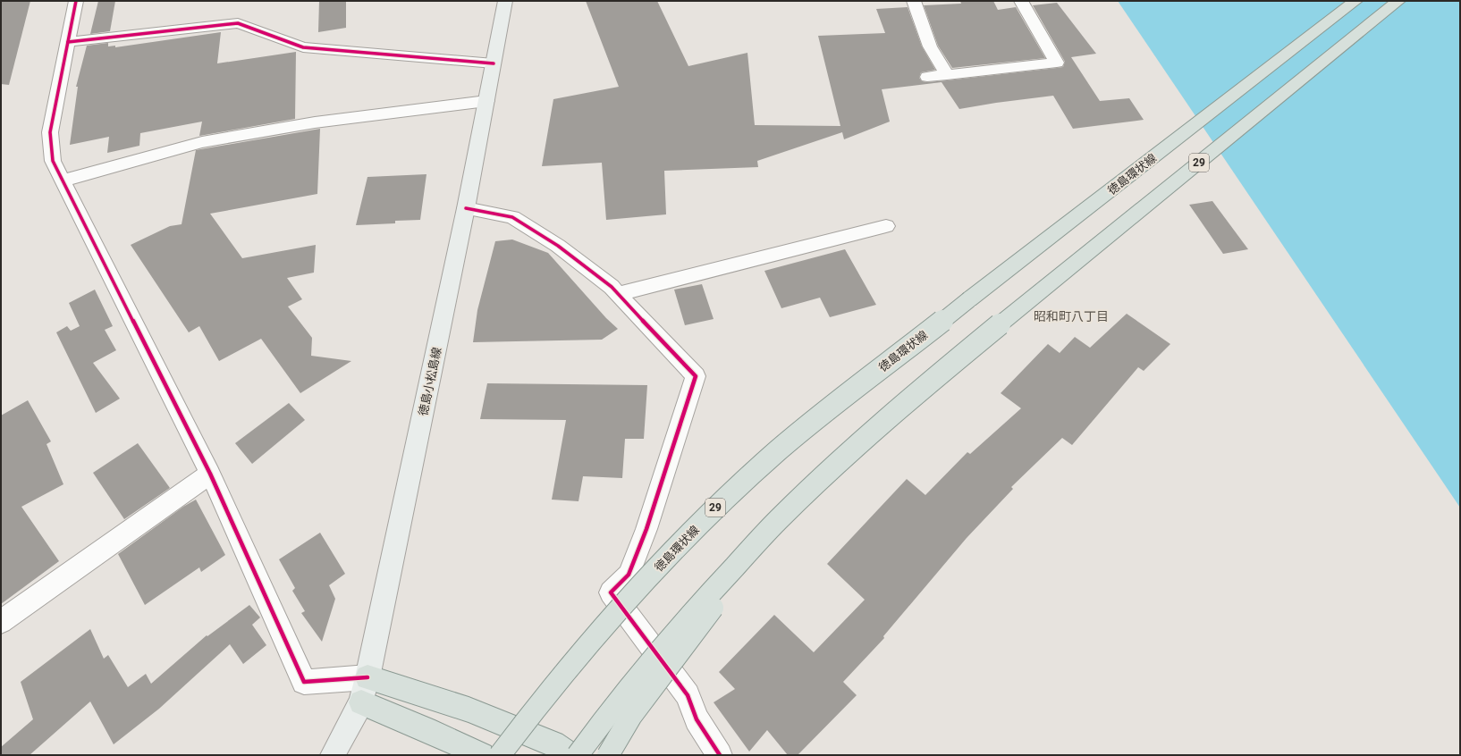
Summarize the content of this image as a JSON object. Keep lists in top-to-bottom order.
{
  "streets": {
    "main road": ["29", "徳島環状線", "徳島小松島線"]
  },
  "districts": ["昭和町八丁目"]
}
